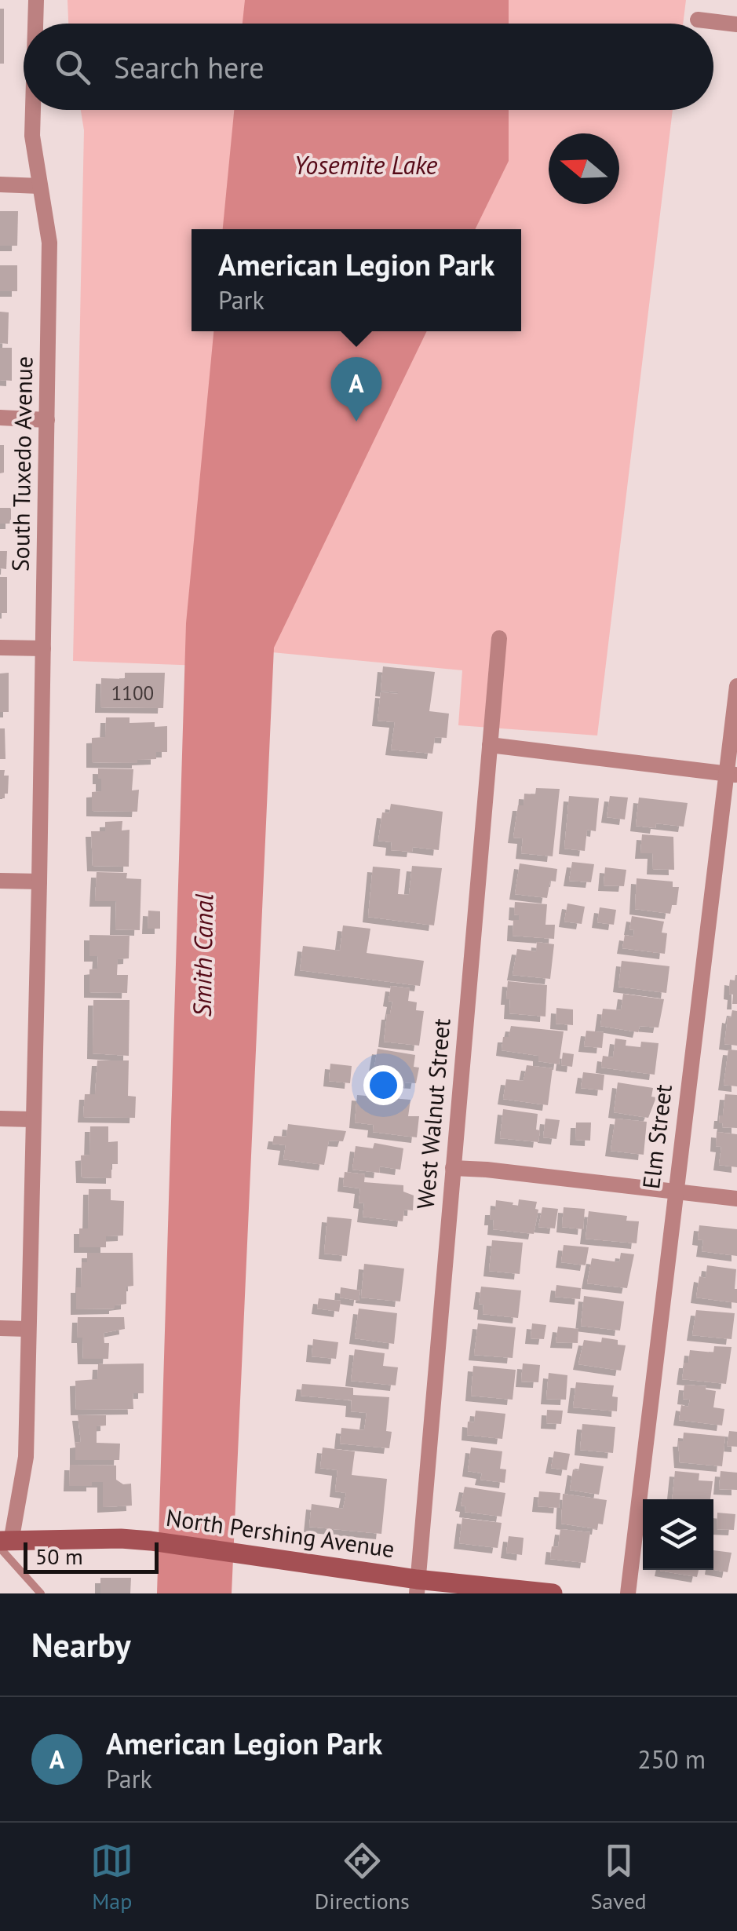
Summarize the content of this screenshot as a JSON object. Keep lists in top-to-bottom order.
{
  "streets": {
    "main road": ["North Pershing Avenue"],
    "street": ["South Tuxedo Avenue", "West Walnut Street", "Elm Street"]
  },
  "crossings": [
    ["South Tuxedo Avenue", "North Pershing Avenue"],
    ["West Walnut Street", "North Pershing Avenue"]
  ],
  "water": ["Yosemite Lake", "Smith Canal"],
  "house_numbers": ["1100"],
  "scale_bar": "50 m",
  "north": "left",
  "page": {
    "search": "Search here",
    "popup": ["American Legion Park", "Park"],
    "pins": "A",
    "scale": "50 m",
    "heading": "Nearby",
    "list": [
      {
        "mark": "A",
        "name": "American Legion Park",
        "note": "Park",
        "value": "250 m"
      }
    ],
    "nav": ["Map", "Directions", "Saved"]
  }
}
